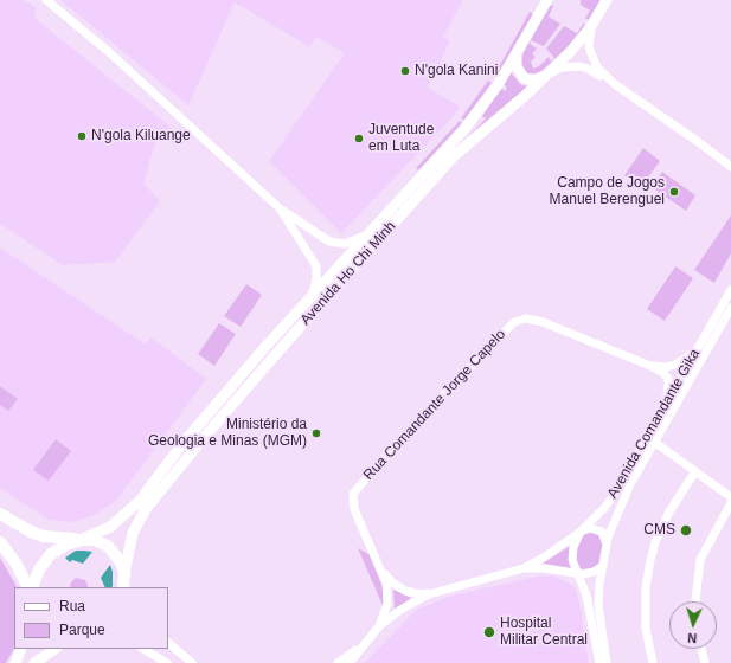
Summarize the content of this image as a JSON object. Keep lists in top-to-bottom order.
{
  "streets": {
    "main road": ["Avenida Ho Chi Minh"],
    "street": ["Rua Comandante Jorge Capelo", "Avenida Comandante Gika"]
  },
  "crossings": [
    ["Rua Comandante Jorge Capelo", "Avenida Comandante Gika"]
  ],
  "places": [
    "N'gola Kanini",
    "N'gola Kiluange",
    "Juventude em Luta",
    "Campo de Jogos Manuel Berenguel",
    "Ministério da Geologia e Minas (MGM)",
    "CMS",
    "Hospital Militar Central"
  ],
  "legend": ["Rua", "Parque"],
  "north": "bottom"
}
